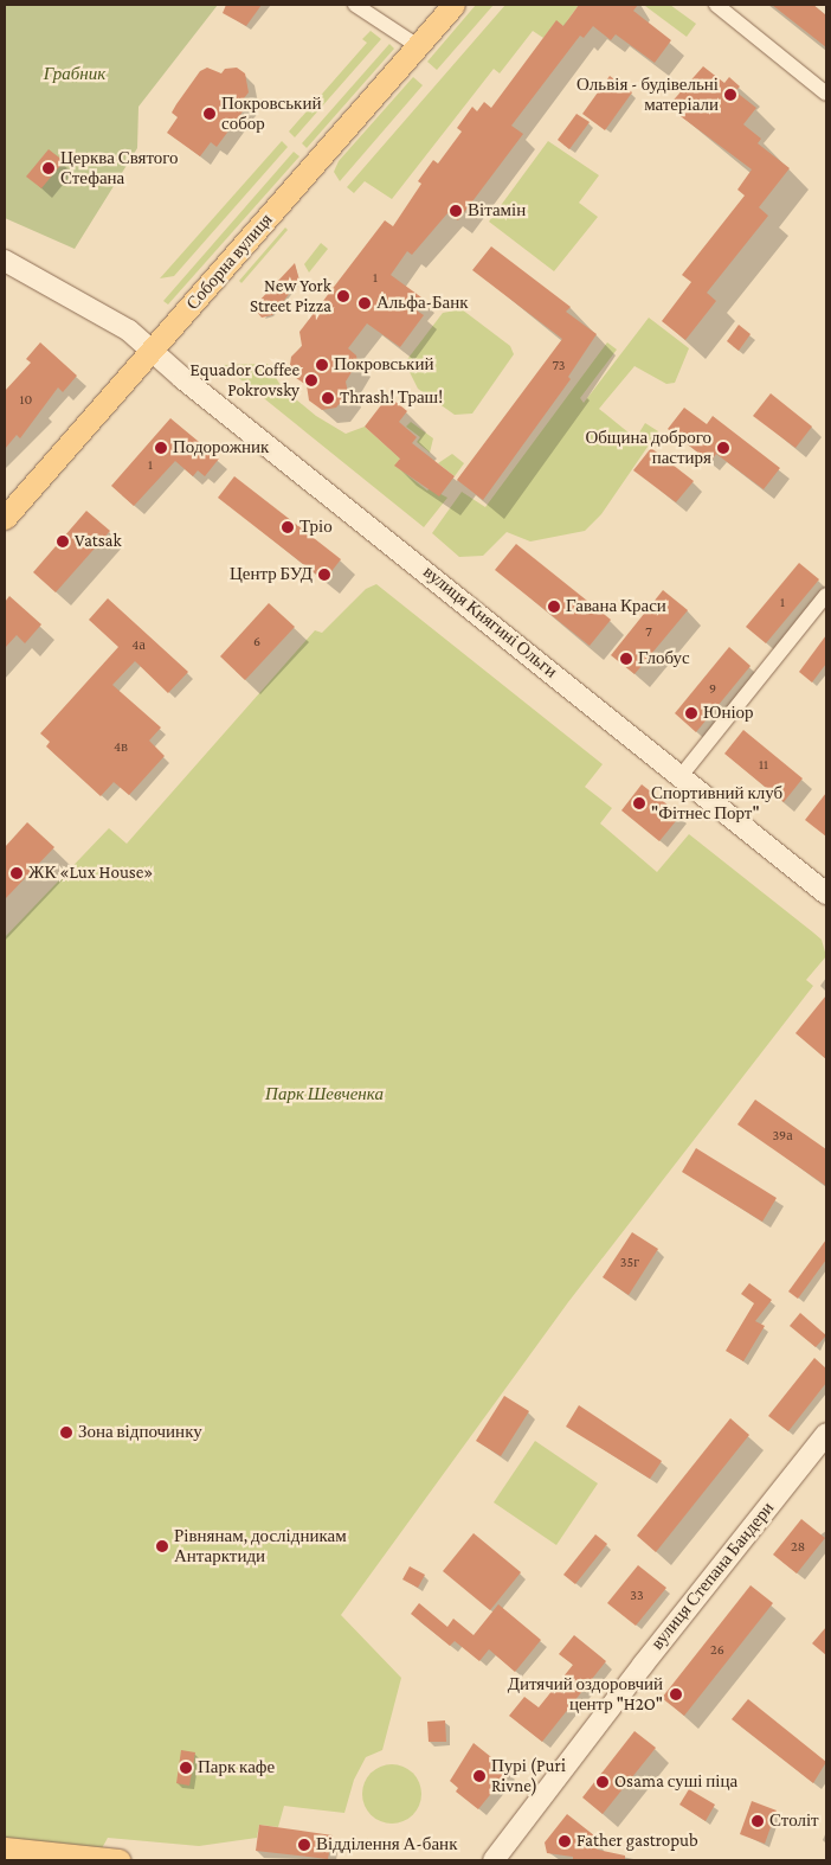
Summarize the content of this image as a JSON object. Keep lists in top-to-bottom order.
{
  "streets": {
    "main road": ["Соборна вулиця"],
    "street": ["вулиця Княгині Ольги", "вулиця Степана Бандери"]
  },
  "crossings": [
    ["Соборна вулиця", "вулиця Княгині Ольги"]
  ],
  "parks": ["Грабник", "Парк Шевченка"],
  "places": [
    "Ольвія - будівельні матеріали",
    "Покровський собор",
    "Церква Святого Стефана",
    "Вітамін",
    "New York Street Pizza",
    "Альфа-Банк",
    "Покровський",
    "Equador Coffee Pokrovsky",
    "Thrash! Траш!",
    "Подорожник",
    "Община доброго пастиря",
    "Тріо",
    "Vatsak",
    "Центр БУД",
    "Гавана Краси",
    "Глобус",
    "Юніор",
    "Спортивний клуб \"Фітнес Порт\"",
    "ЖК «Lux House»",
    "Зона відпочинку",
    "Рівнянам, дослідникам Антарктиди",
    "Дитячий оздоровчий центр \"H2O\"",
    "Парк кафе",
    "Пурі (Puri Rivne)",
    "Osama суші піца",
    "Століт",
    "Father gastropub",
    "Відділення А-банк"
  ],
  "house_numbers": [
    "1",
    "73",
    "10",
    "1",
    "1",
    "7",
    "6",
    "4а",
    "9",
    "4в",
    "11",
    "39а",
    "35г",
    "28",
    "33",
    "26"
  ]
}
